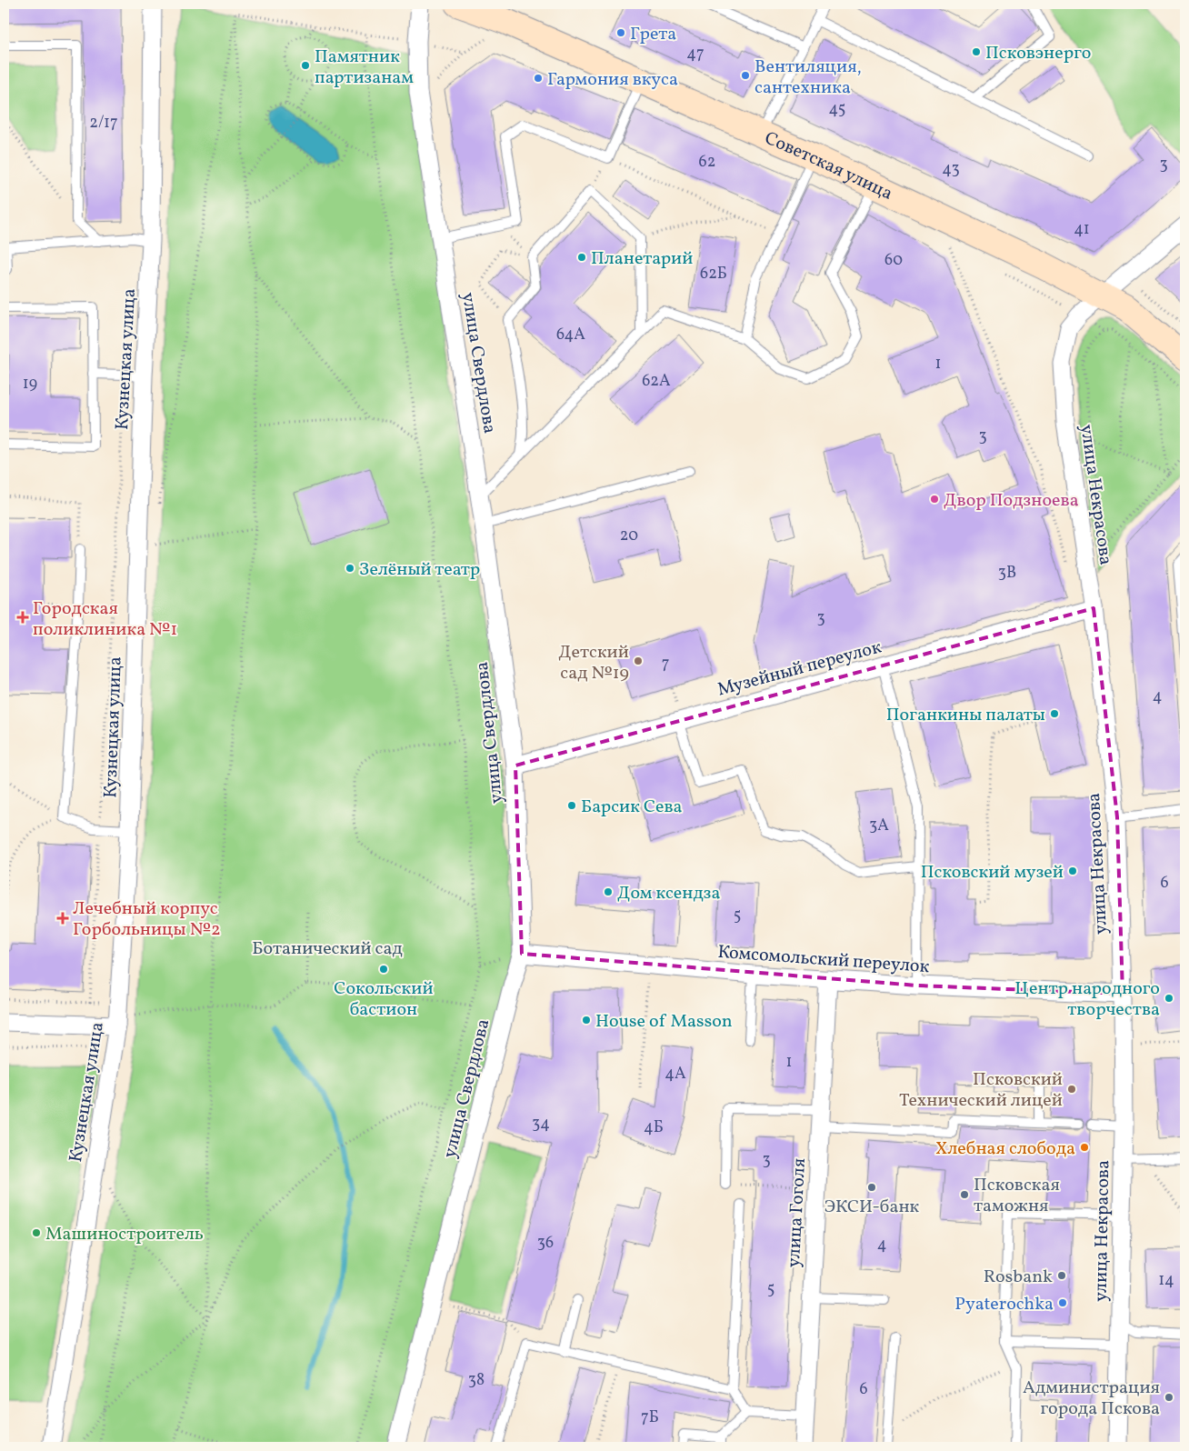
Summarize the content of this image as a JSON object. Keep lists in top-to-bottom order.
{
  "streets": {
    "main road": ["Советская улица"],
    "street": [
      "Кузнецкая улица",
      "улица Свердлова",
      "улица Некрасова",
      "Музейный переулок",
      "Комсомольский переулок",
      "улица Гоголя"
    ]
  },
  "crossings": [
    ["Советская улица", "улица Некрасова"],
    ["улица Свердлова", "Музейный переулок"],
    ["улица Свердлова", "Комсомольский переулок"],
    ["улица Некрасова", "Музейный переулок"],
    ["улица Некрасова", "Комсомольский переулок"],
    ["Комсомольский переулок", "улица Гоголя"]
  ],
  "parks": ["Ботанический сад"],
  "places": {
    "other": [
      "Грета",
      "Псковэнерго",
      "Памятник партизанам",
      "Вентиляция, сантехника",
      "Гармония вкуса",
      "Планетарий",
      "Двор Подзноева",
      "Зелёный театр",
      "Детский сад №19",
      "Поганкины палаты",
      "Барсик Сева",
      "Псковский музей",
      "Дом ксендза",
      "Сокольский бастион",
      "Центр народного творчества",
      "House of Masson",
      "Псковский Технический лицей",
      "Хлебная слобода",
      "ЭКСИ-банк",
      "Псковская таможня",
      "Машиностроитель",
      "Rosbank",
      "Pyaterochka",
      "Администрация города Пскова"
    ],
    "health": ["Городская поликлиника №1", "Лечебный корпус Горбольницы №2"]
  },
  "house_numbers": [
    "47",
    "45",
    "2/17",
    "62",
    "3",
    "43",
    "41",
    "60",
    "62Б",
    "64А",
    "1",
    "62А",
    "19",
    "3",
    "20",
    "3В",
    "3",
    "7",
    "4",
    "3А",
    "6",
    "5",
    "1",
    "4А",
    "34",
    "4Б",
    "3",
    "36",
    "4",
    "14",
    "5",
    "38",
    "6",
    "7Б"
  ]
}
